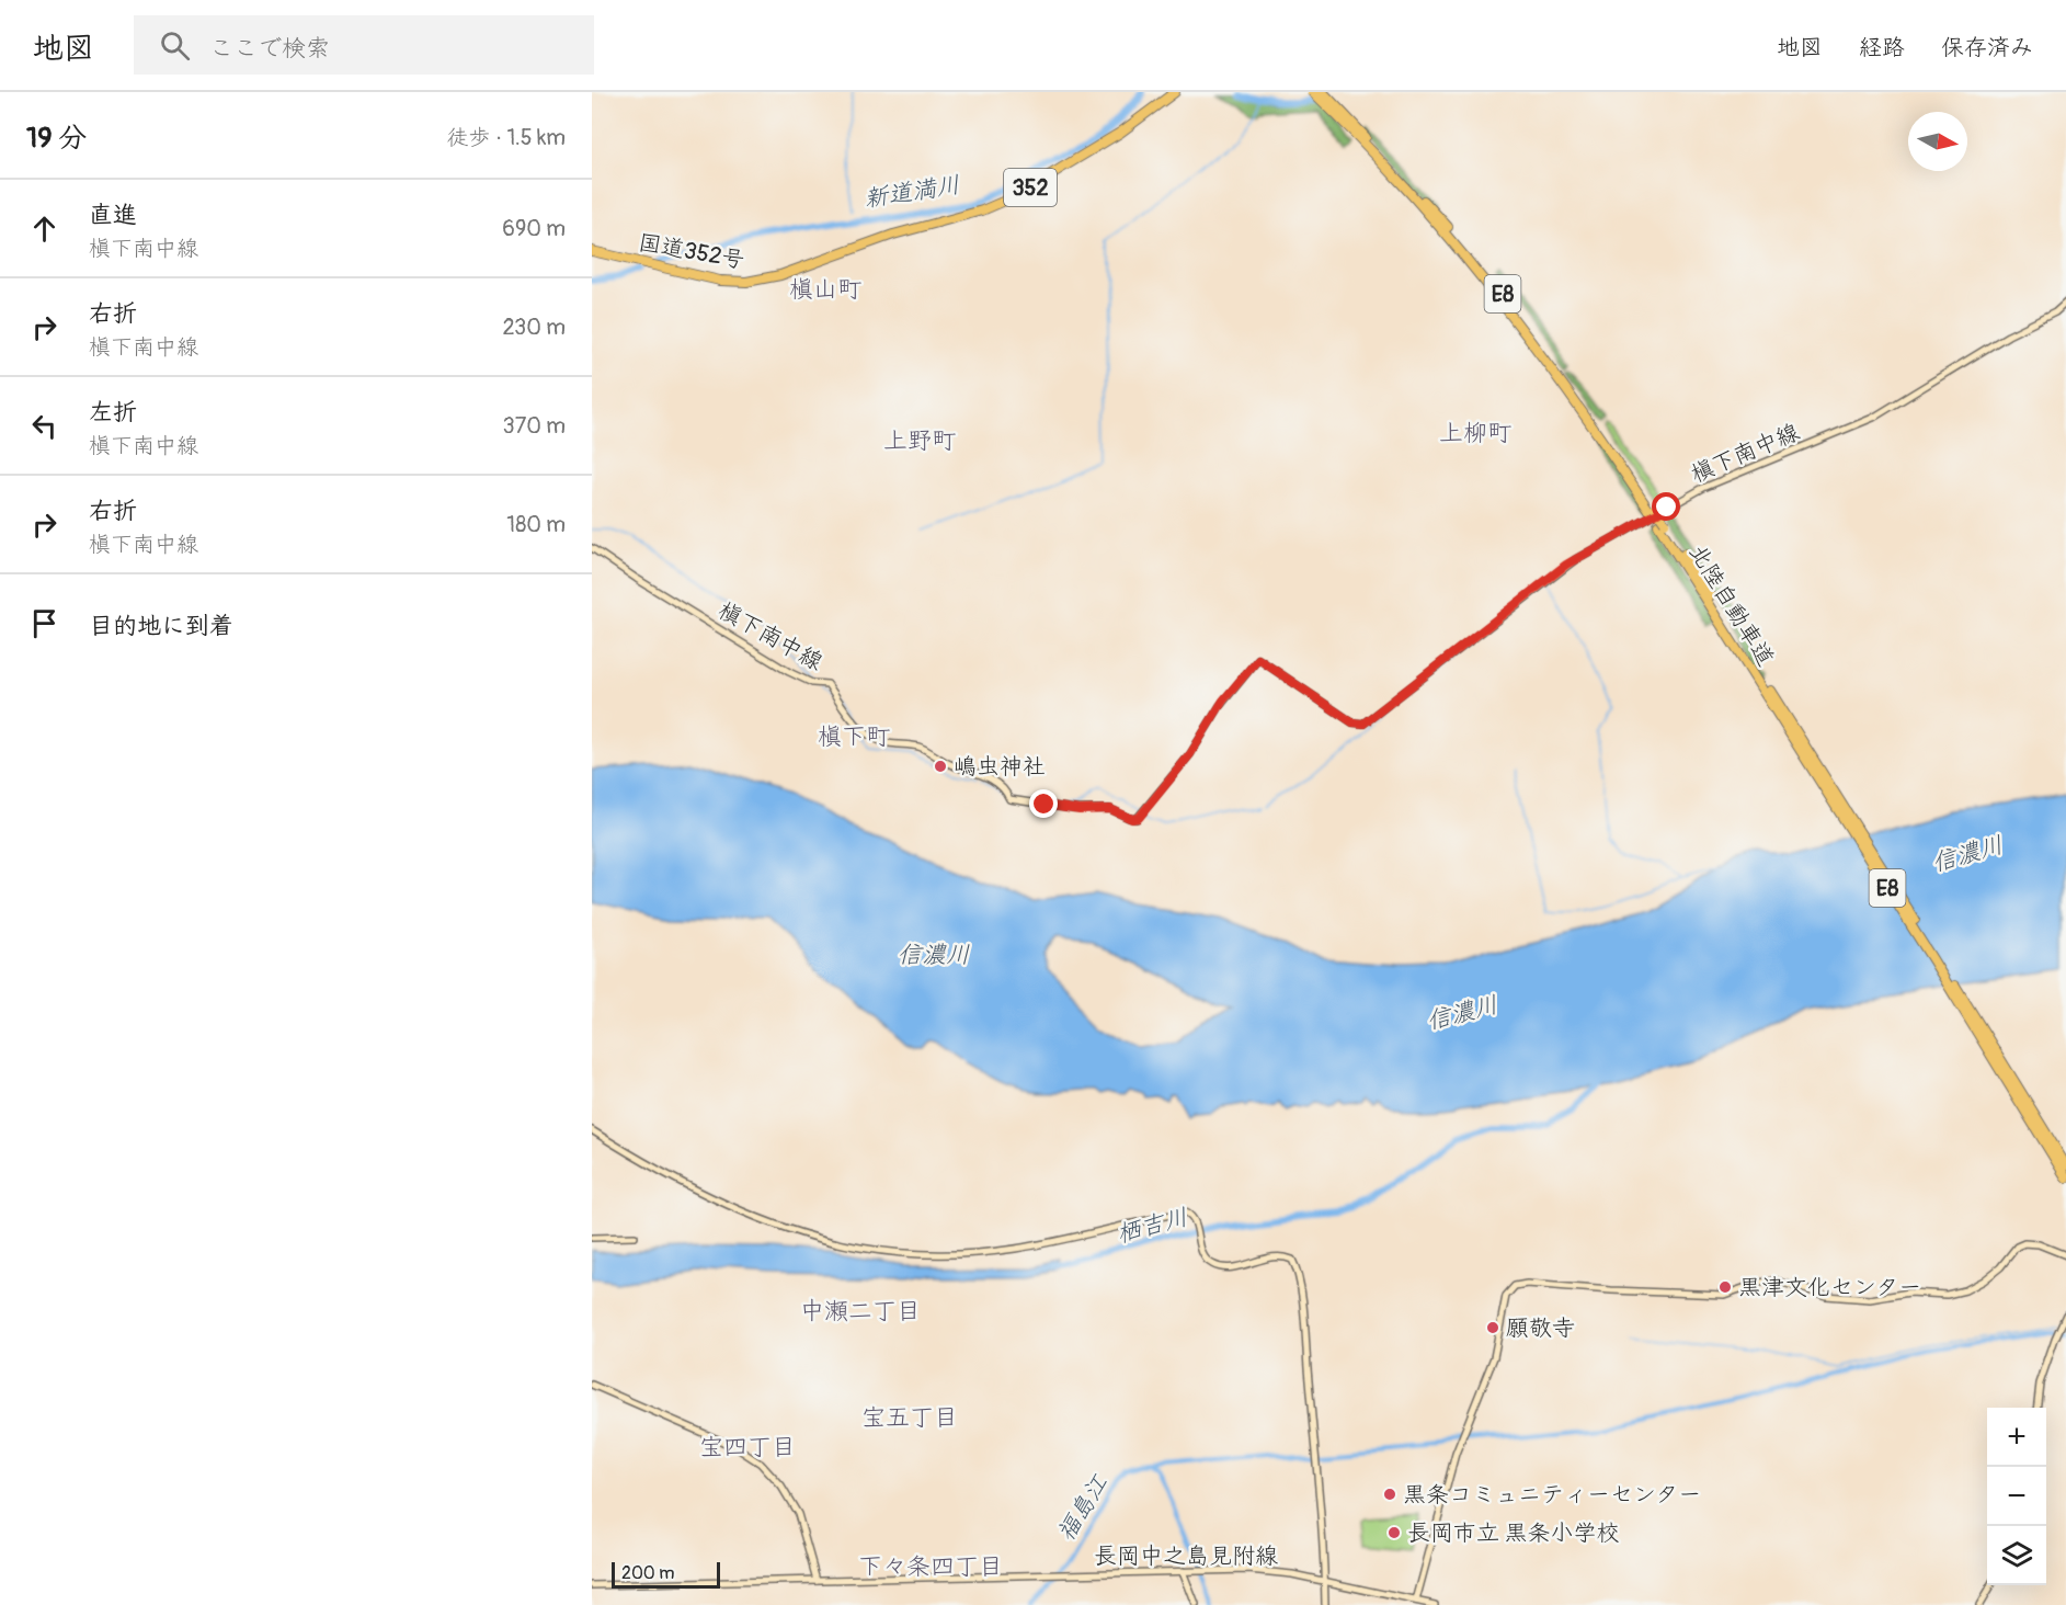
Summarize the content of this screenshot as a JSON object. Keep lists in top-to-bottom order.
{
  "streets": {
    "highway": [
      "352",
      "国道352号",
      "E8",
      "北陸自動車道"
    ],
    "main road": ["槇下南中線", "長岡中之島見附線"]
  },
  "districts": [
    "槇山町",
    "上柳町",
    "上野町",
    "槇下町",
    "中瀬二丁目",
    "宝五丁目",
    "宝四丁目",
    "下々条四丁目"
  ],
  "water": [
    "新道満川",
    "信濃川",
    "栖吉川",
    "福島江"
  ],
  "places": [
    "嶋虫神社",
    "黒津文化センター",
    "願敬寺",
    "黒条コミュニティーセンター",
    "長岡市立 黒条小学校"
  ],
  "scale_bar": "200 m",
  "north": "right",
  "page": {
    "header": "地図",
    "search": "ここで検索",
    "nav": ["地図", "経路", "保存済み"],
    "heading": ["19 分", "徒歩 · 1.5 km"],
    "list": [
      ["直進", "槇下南中線", "690 m"],
      ["右折", "槇下南中線", "230 m"],
      ["左折", "槇下南中線", "370 m"],
      ["右折", "槇下南中線", "180 m"],
      "目的地に到着"
    ],
    "map_buttons": ["+", "−"],
    "scale": "200 m"
  }
}
